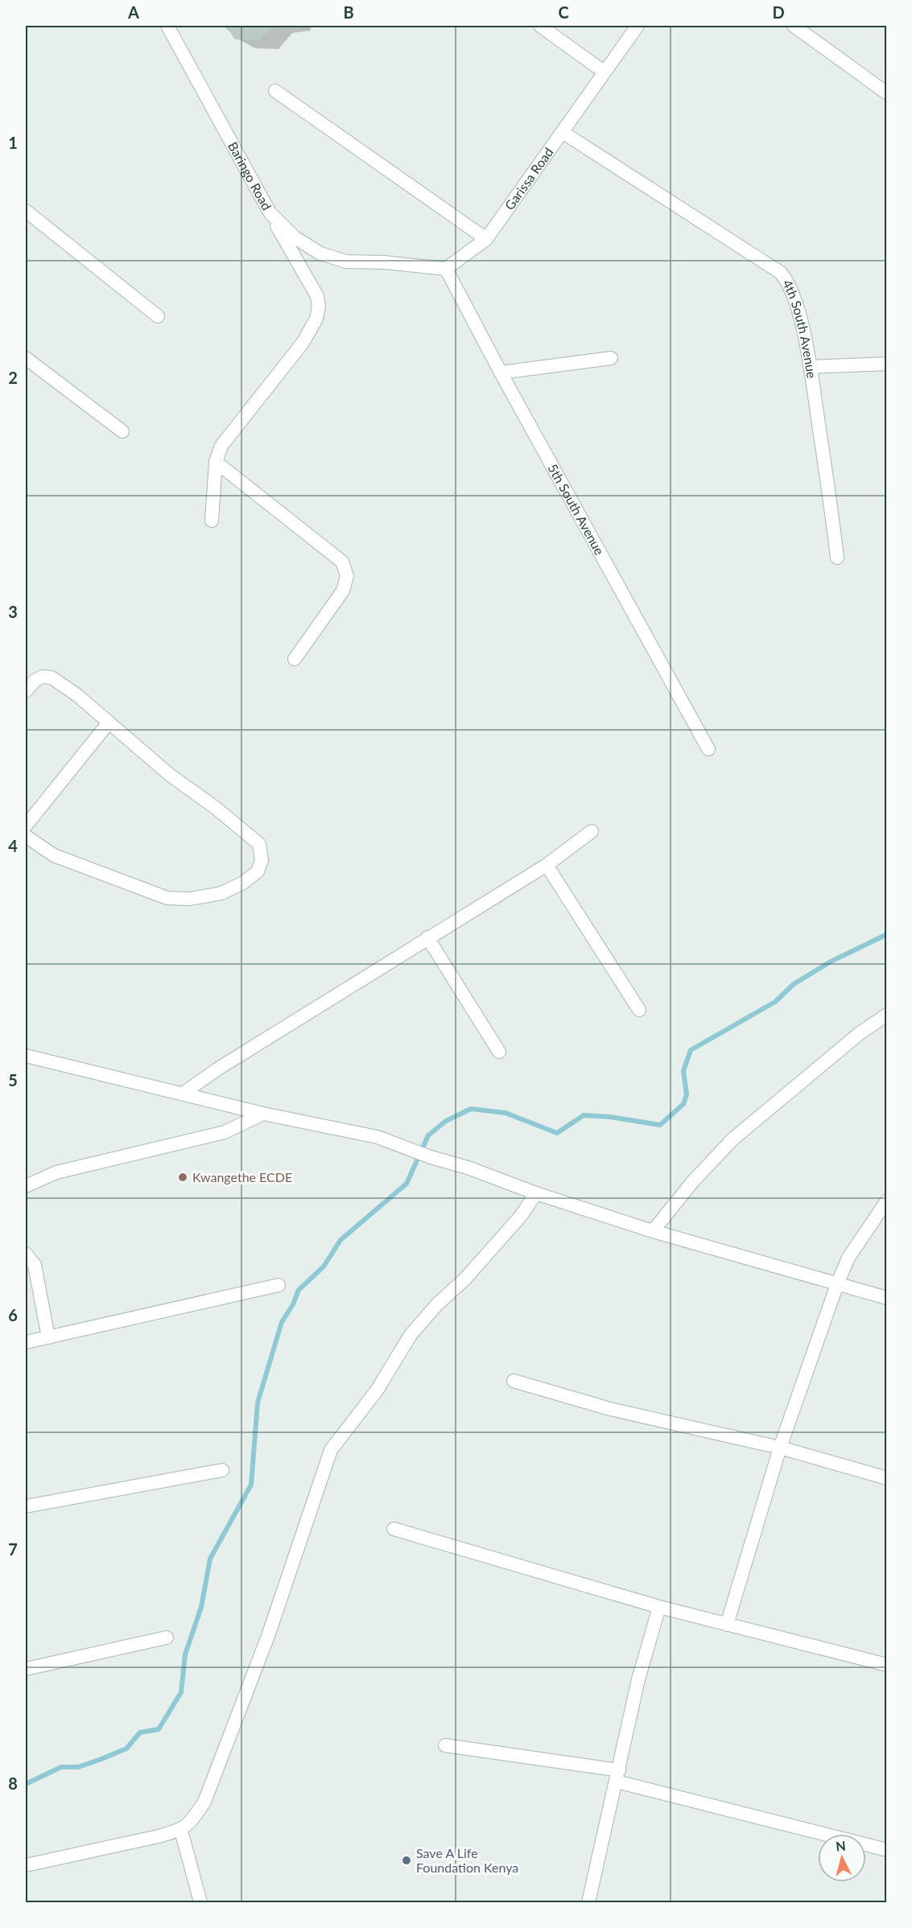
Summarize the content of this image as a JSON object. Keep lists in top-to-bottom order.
{
  "streets": {
    "street": [
      "Baringo Road",
      "Garissa Road",
      "4th South Avenue",
      "5th South Avenue"
    ]
  },
  "crossings": [
    ["Baringo Road", "Garissa Road"],
    ["Baringo Road", "5th South Avenue"],
    ["Garissa Road", "4th South Avenue"],
    ["Garissa Road", "5th South Avenue"]
  ],
  "places": ["Kwangethe ECDE", "Save A Life Foundation Kenya"],
  "north": "top",
  "grid": {
    "columns": [
      "A",
      "B",
      "C",
      "D"
    ],
    "rows": [
      "1",
      "2",
      "3",
      "4",
      "5",
      "6",
      "7",
      "8"
    ]
  }
}
